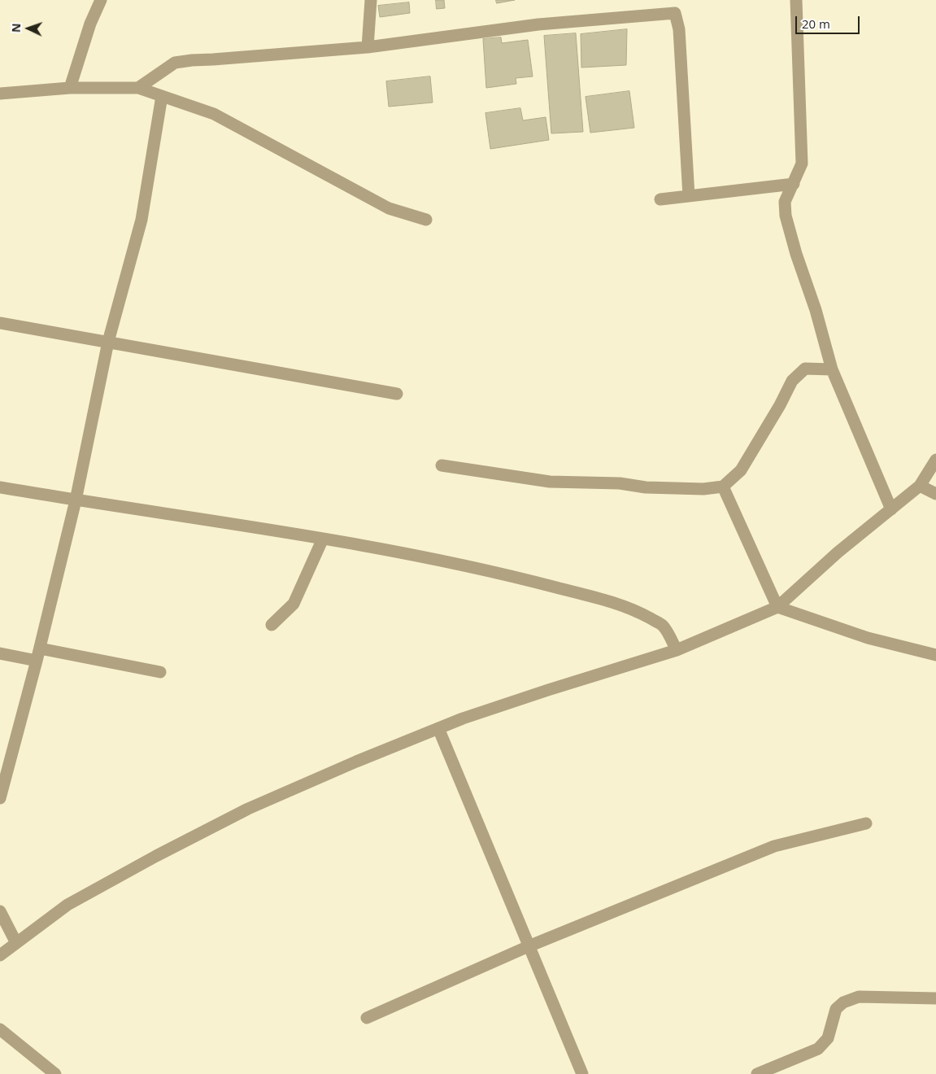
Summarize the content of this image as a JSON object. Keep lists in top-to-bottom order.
{
  "scale_bar": "20 m",
  "north": "left"
}
